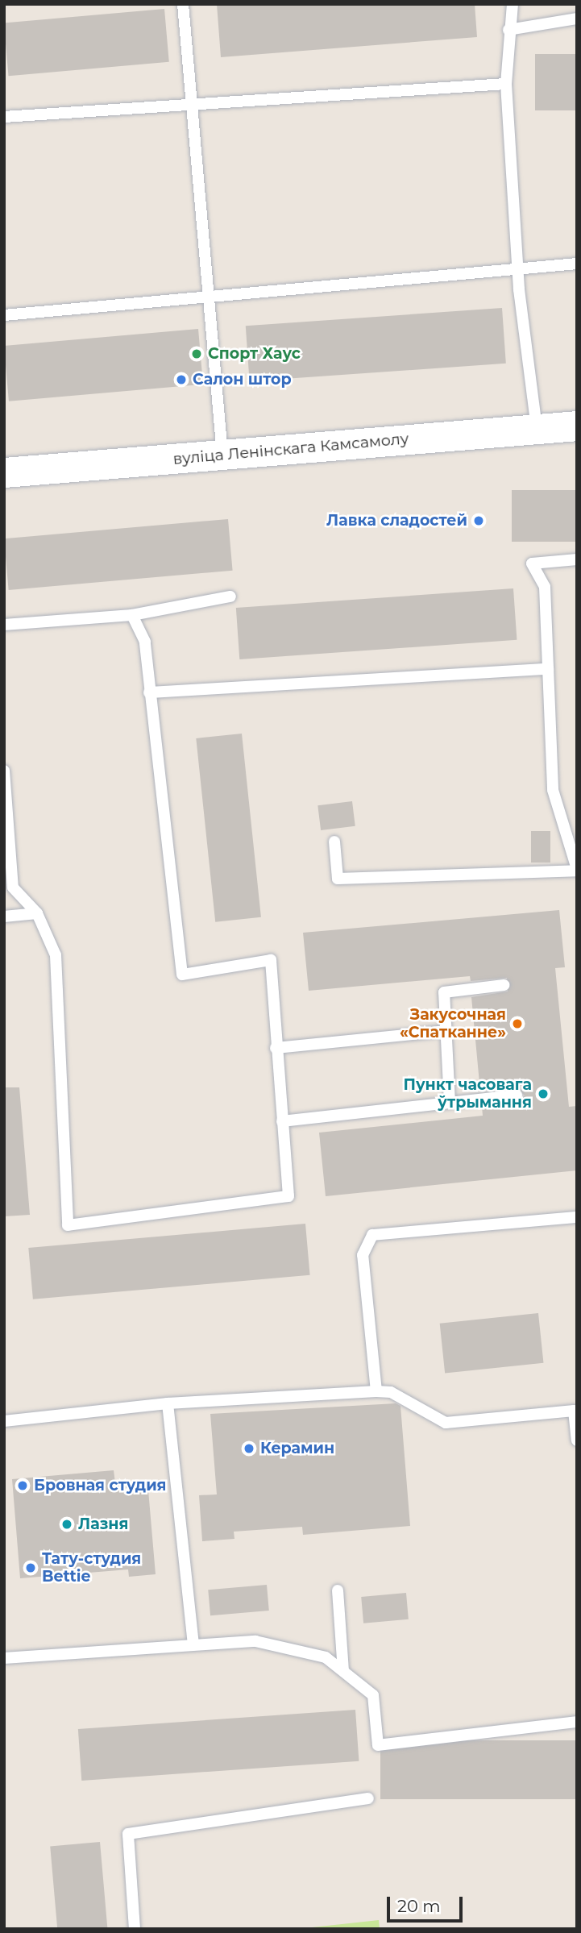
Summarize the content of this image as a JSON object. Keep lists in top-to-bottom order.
{
  "streets": {
    "main road": ["вуліца Ленінскага Камсамолу"]
  },
  "places": [
    "Спорт Хаус",
    "Салон штор",
    "Лавка сладостей",
    "Закусочная «Спатканне»",
    "Пункт часовага ўтрымання",
    "Керамин",
    "Бровная студия",
    "Лазня",
    "Тату-студия Bettie"
  ],
  "scale_bar": "20 m"
}
